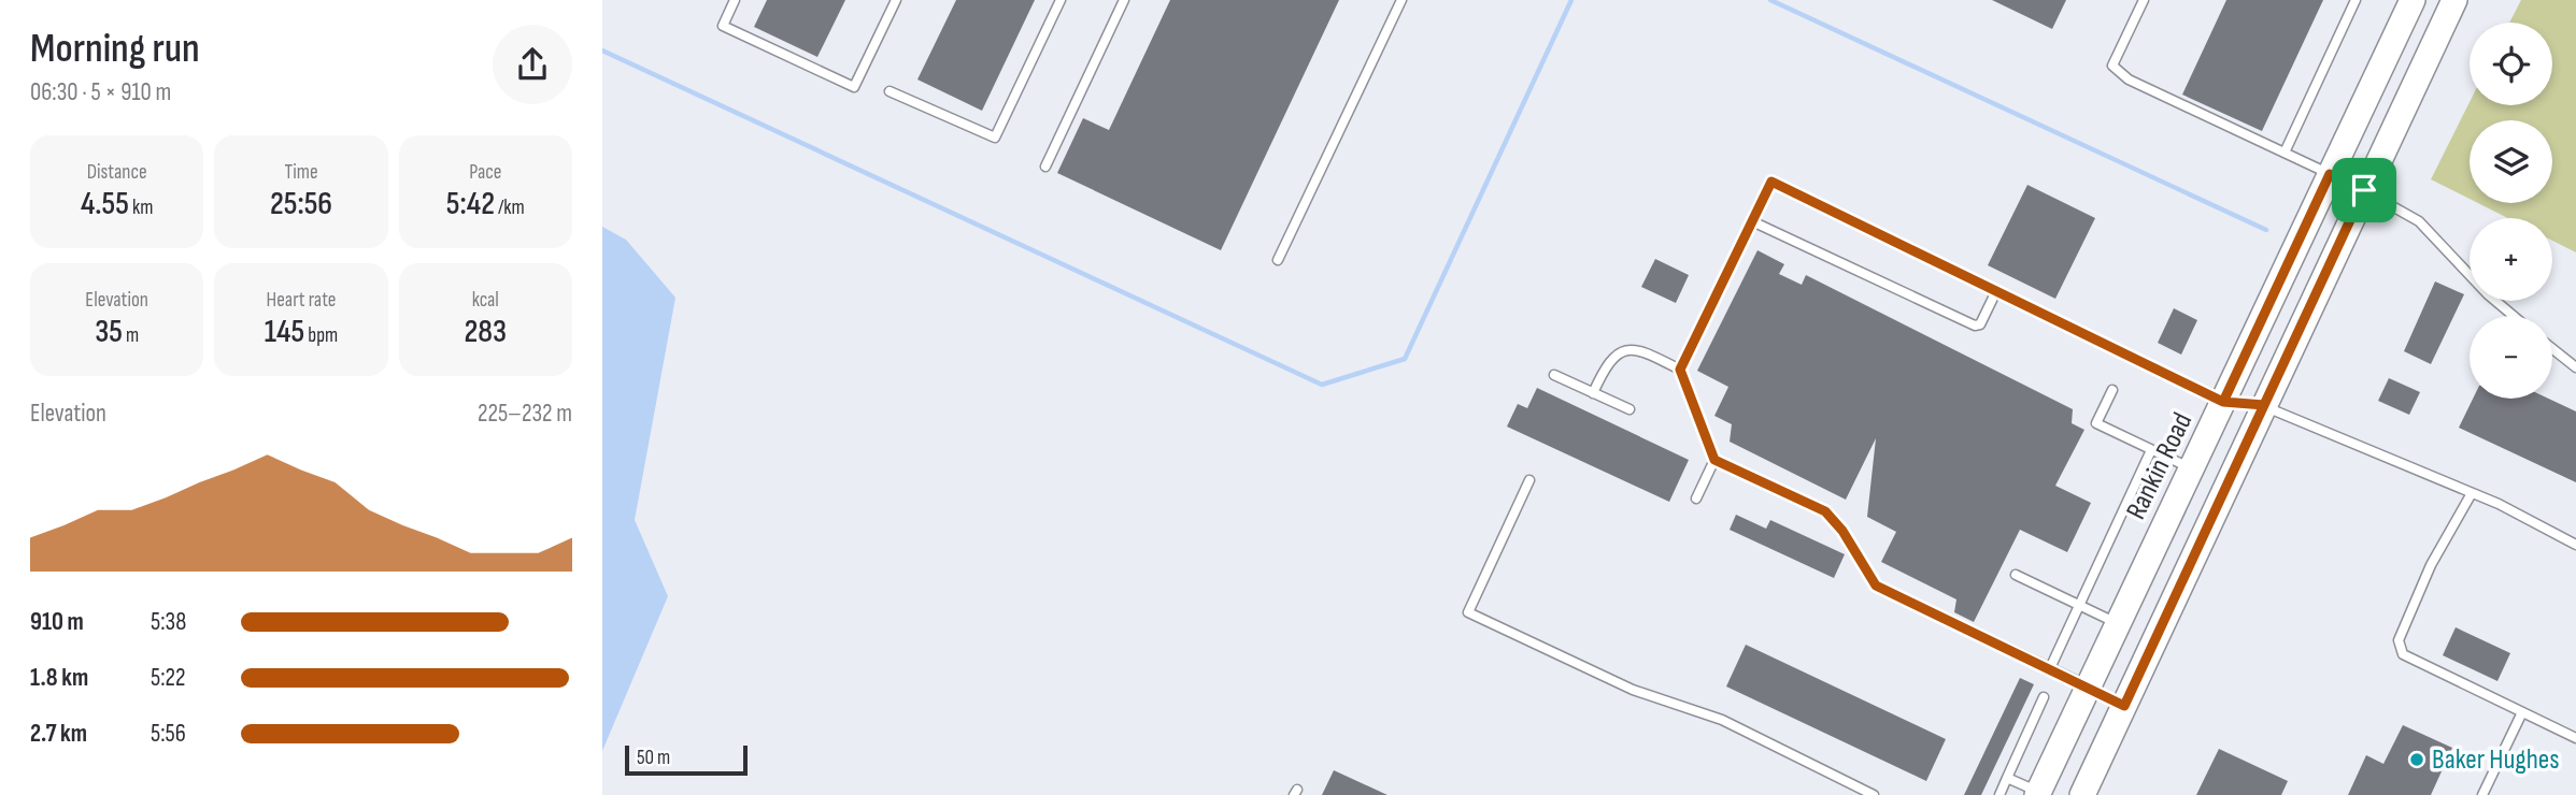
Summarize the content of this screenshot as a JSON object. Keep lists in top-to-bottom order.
{
  "streets": {
    "main road": ["Rankin Road"]
  },
  "places": ["Baker Hughes"],
  "scale_bar": "50 m",
  "page": {
    "heading": ["Morning run", "06:30 · 5 × 910 m"],
    "map_buttons": ["+", "−"],
    "stats": [
      ["Distance", "4.55 km"],
      ["Time", "25:56"],
      ["Pace", "5:42 /km"],
      ["Elevation", "35 m"],
      ["Heart rate", "145 bpm"],
      ["kcal", "283"]
    ],
    "chart": ["Elevation", "225–232 m"],
    "list": [
      {
        "name": "910 m",
        "note": "5:38"
      },
      {
        "name": "1.8 km",
        "note": "5:22"
      },
      {
        "name": "2.7 km",
        "note": "5:56"
      }
    ],
    "scale": "50 m"
  }
}
